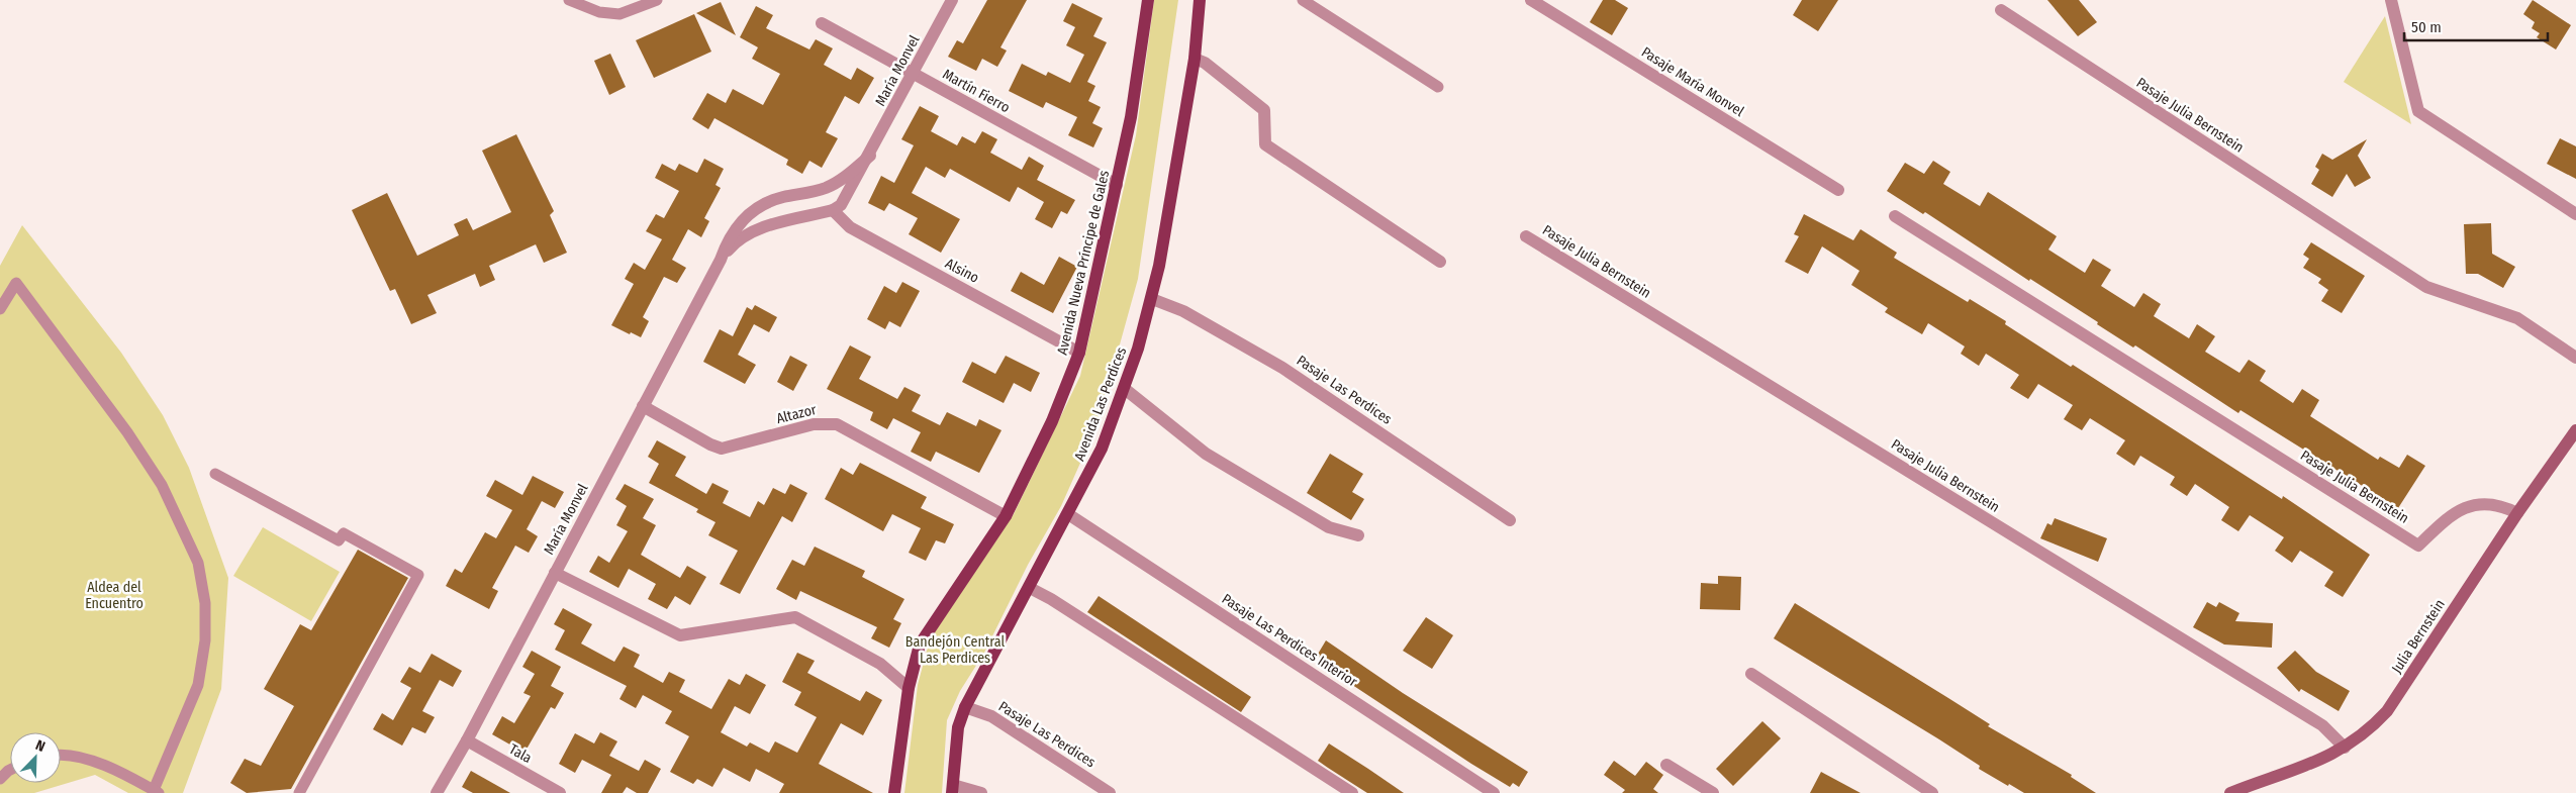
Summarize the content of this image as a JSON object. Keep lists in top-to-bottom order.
{
  "streets": {
    "main road": ["Avenida Nueva Príncipe de Gales", "Avenida Las Perdices"],
    "street": [
      "María Monvel",
      "Pasaje María Monvel",
      "Martín Fierro",
      "Pasaje Julia Bernstein",
      "Alsino",
      "Pasaje Las Perdices",
      "Altazor",
      "Julia Bernstein",
      "Pasaje Las Perdices Interior",
      "Tala"
    ]
  },
  "crossings": [
    ["María Monvel", "Martín Fierro"],
    ["María Monvel", "Alsino"],
    ["María Monvel", "Altazor"],
    ["María Monvel", "Tala"],
    ["Martín Fierro", "Avenida Nueva Príncipe de Gales"],
    ["Pasaje Julia Bernstein", "Julia Bernstein"],
    ["Avenida Nueva Príncipe de Gales", "Alsino"],
    ["Avenida Nueva Príncipe de Gales", "Altazor"],
    ["Pasaje Las Perdices", "Avenida Las Perdices"],
    ["Avenida Las Perdices", "Pasaje Las Perdices Interior"]
  ],
  "parks": ["Aldea del Encuentro", "Bandejón Central Las Perdices"],
  "scale_bar": "50 m",
  "north": "top right"
}
